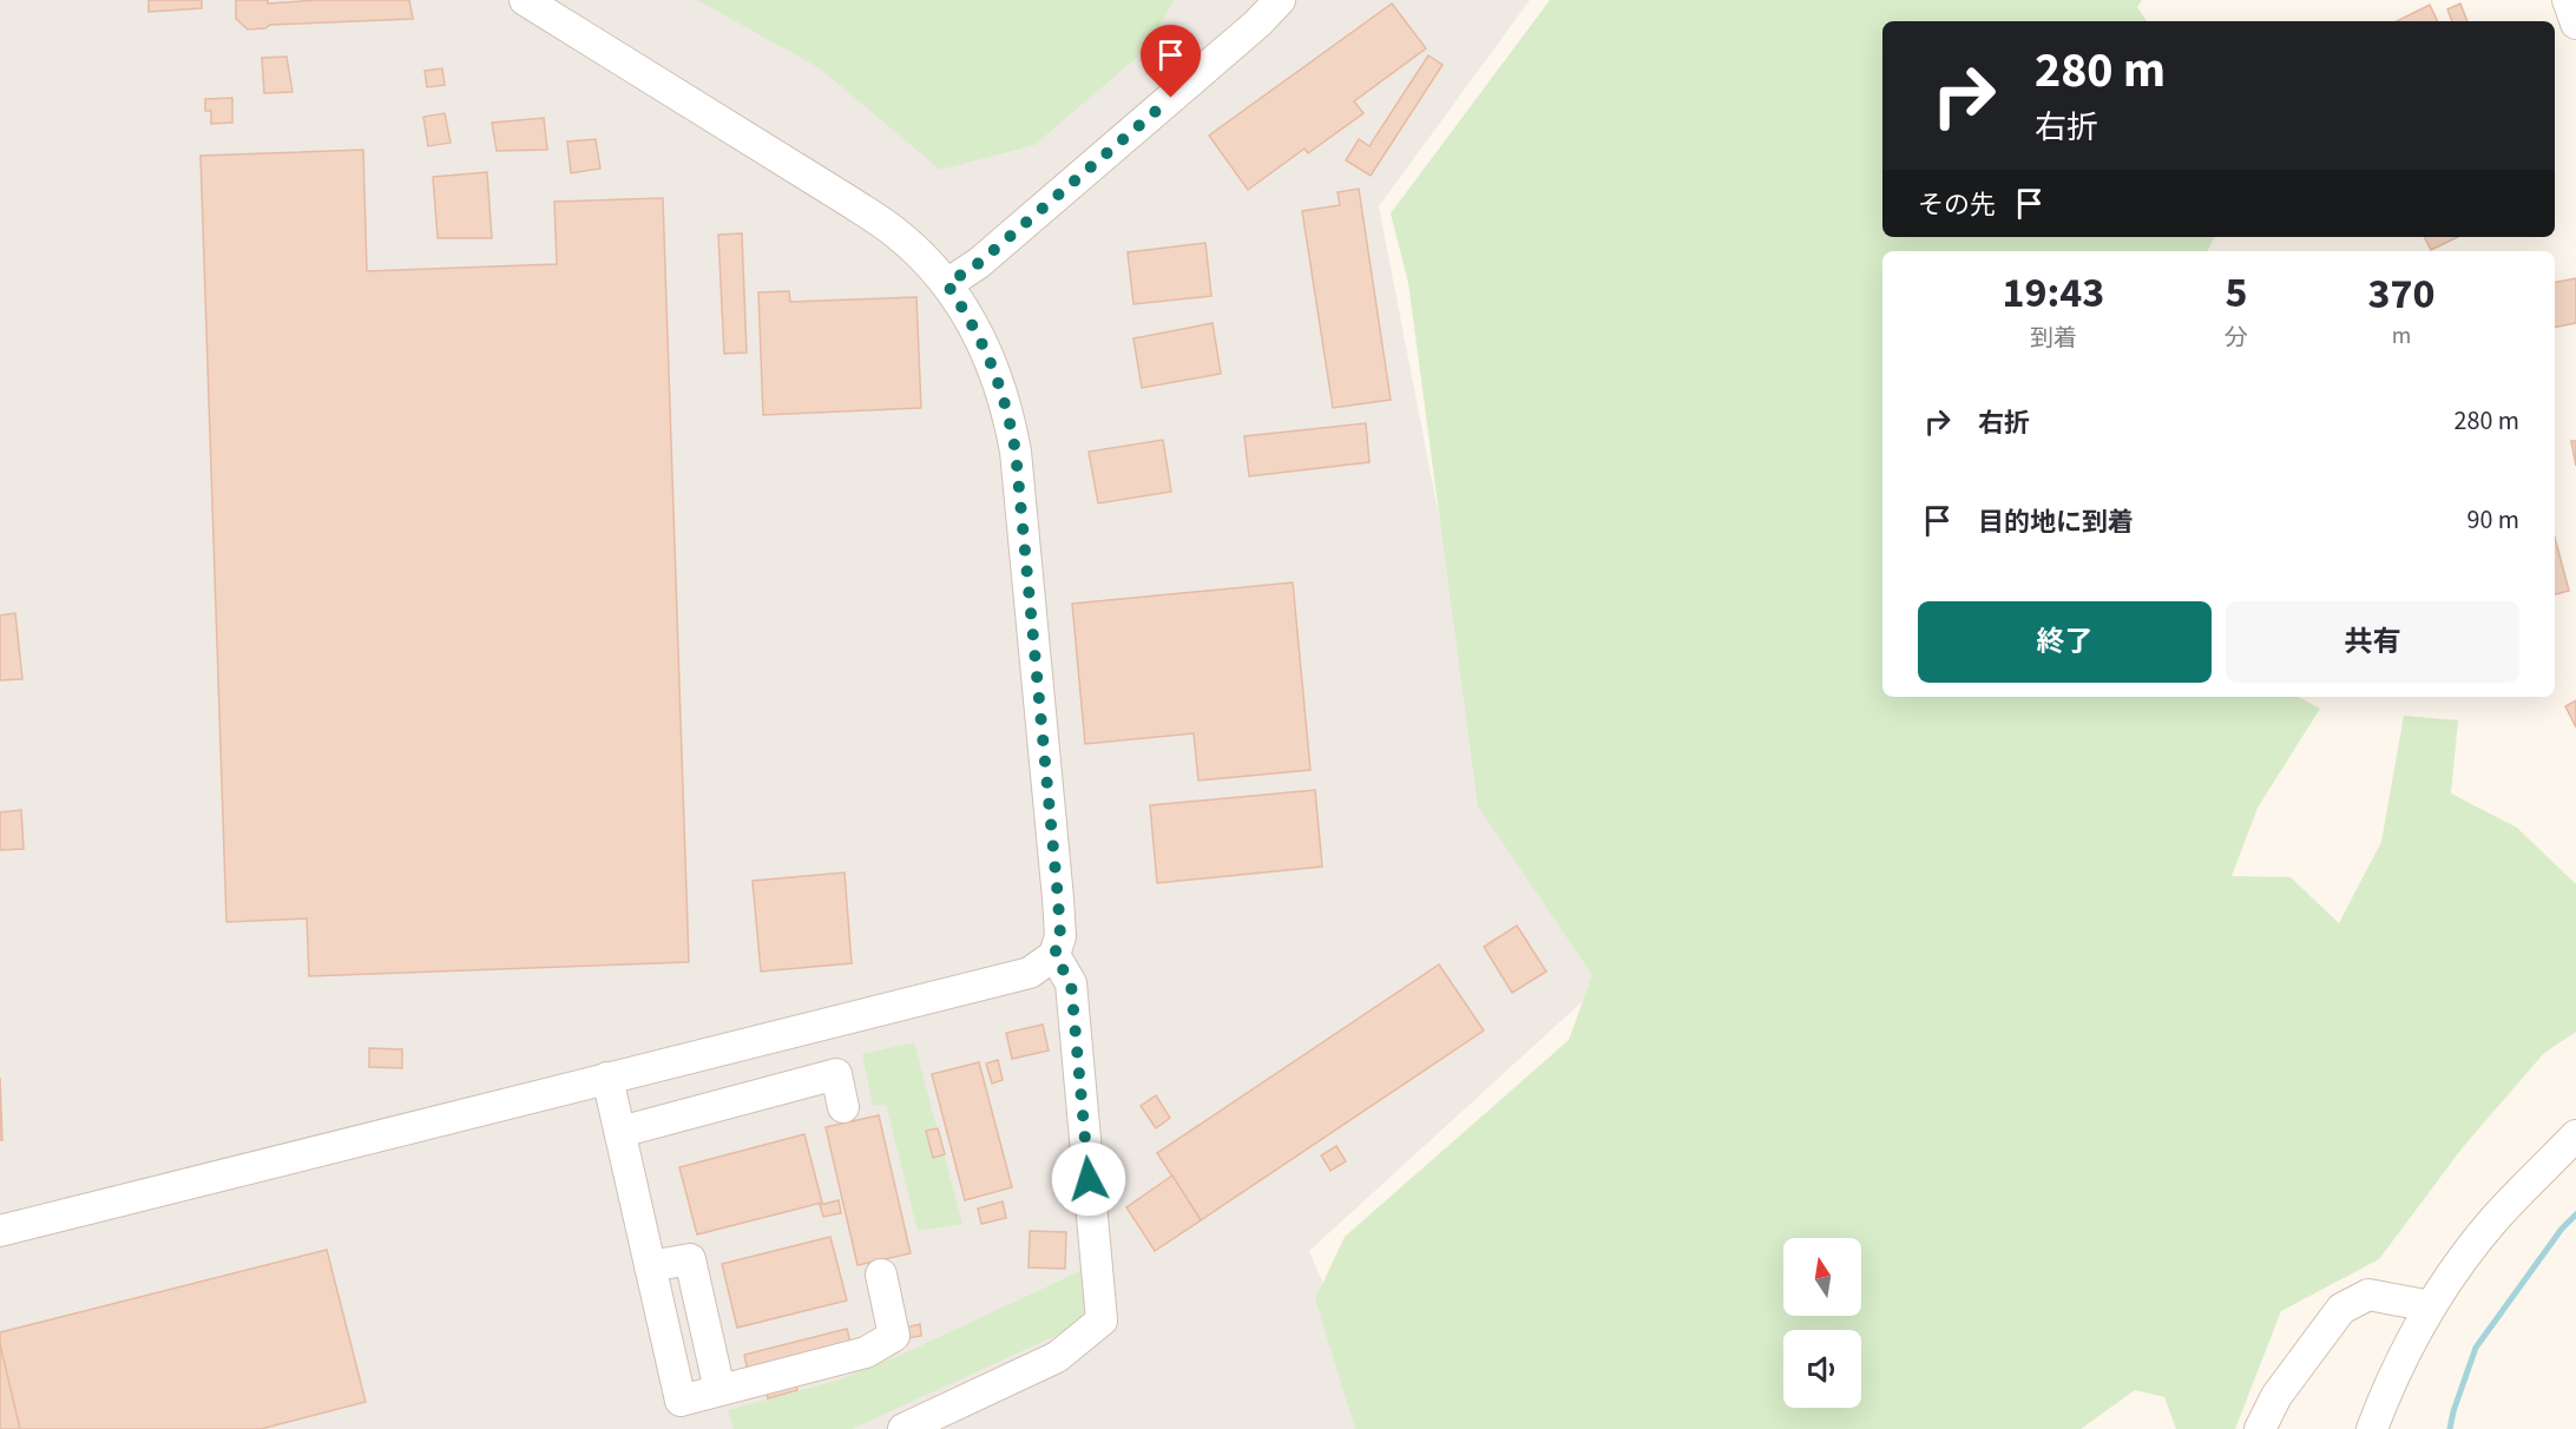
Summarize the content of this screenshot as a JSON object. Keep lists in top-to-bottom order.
{
  "north": "top",
  "page": {
    "turn": ["280 m", "右折"],
    "then": "その先",
    "eta": [
      "19:43",
      "到着",
      "5",
      "分",
      "370",
      "m"
    ],
    "list": [
      {
        "name": "右折",
        "value": "280 m"
      },
      {
        "name": "目的地に到着",
        "value": "90 m"
      }
    ],
    "buttons": ["終了", "共有"]
  }
}
